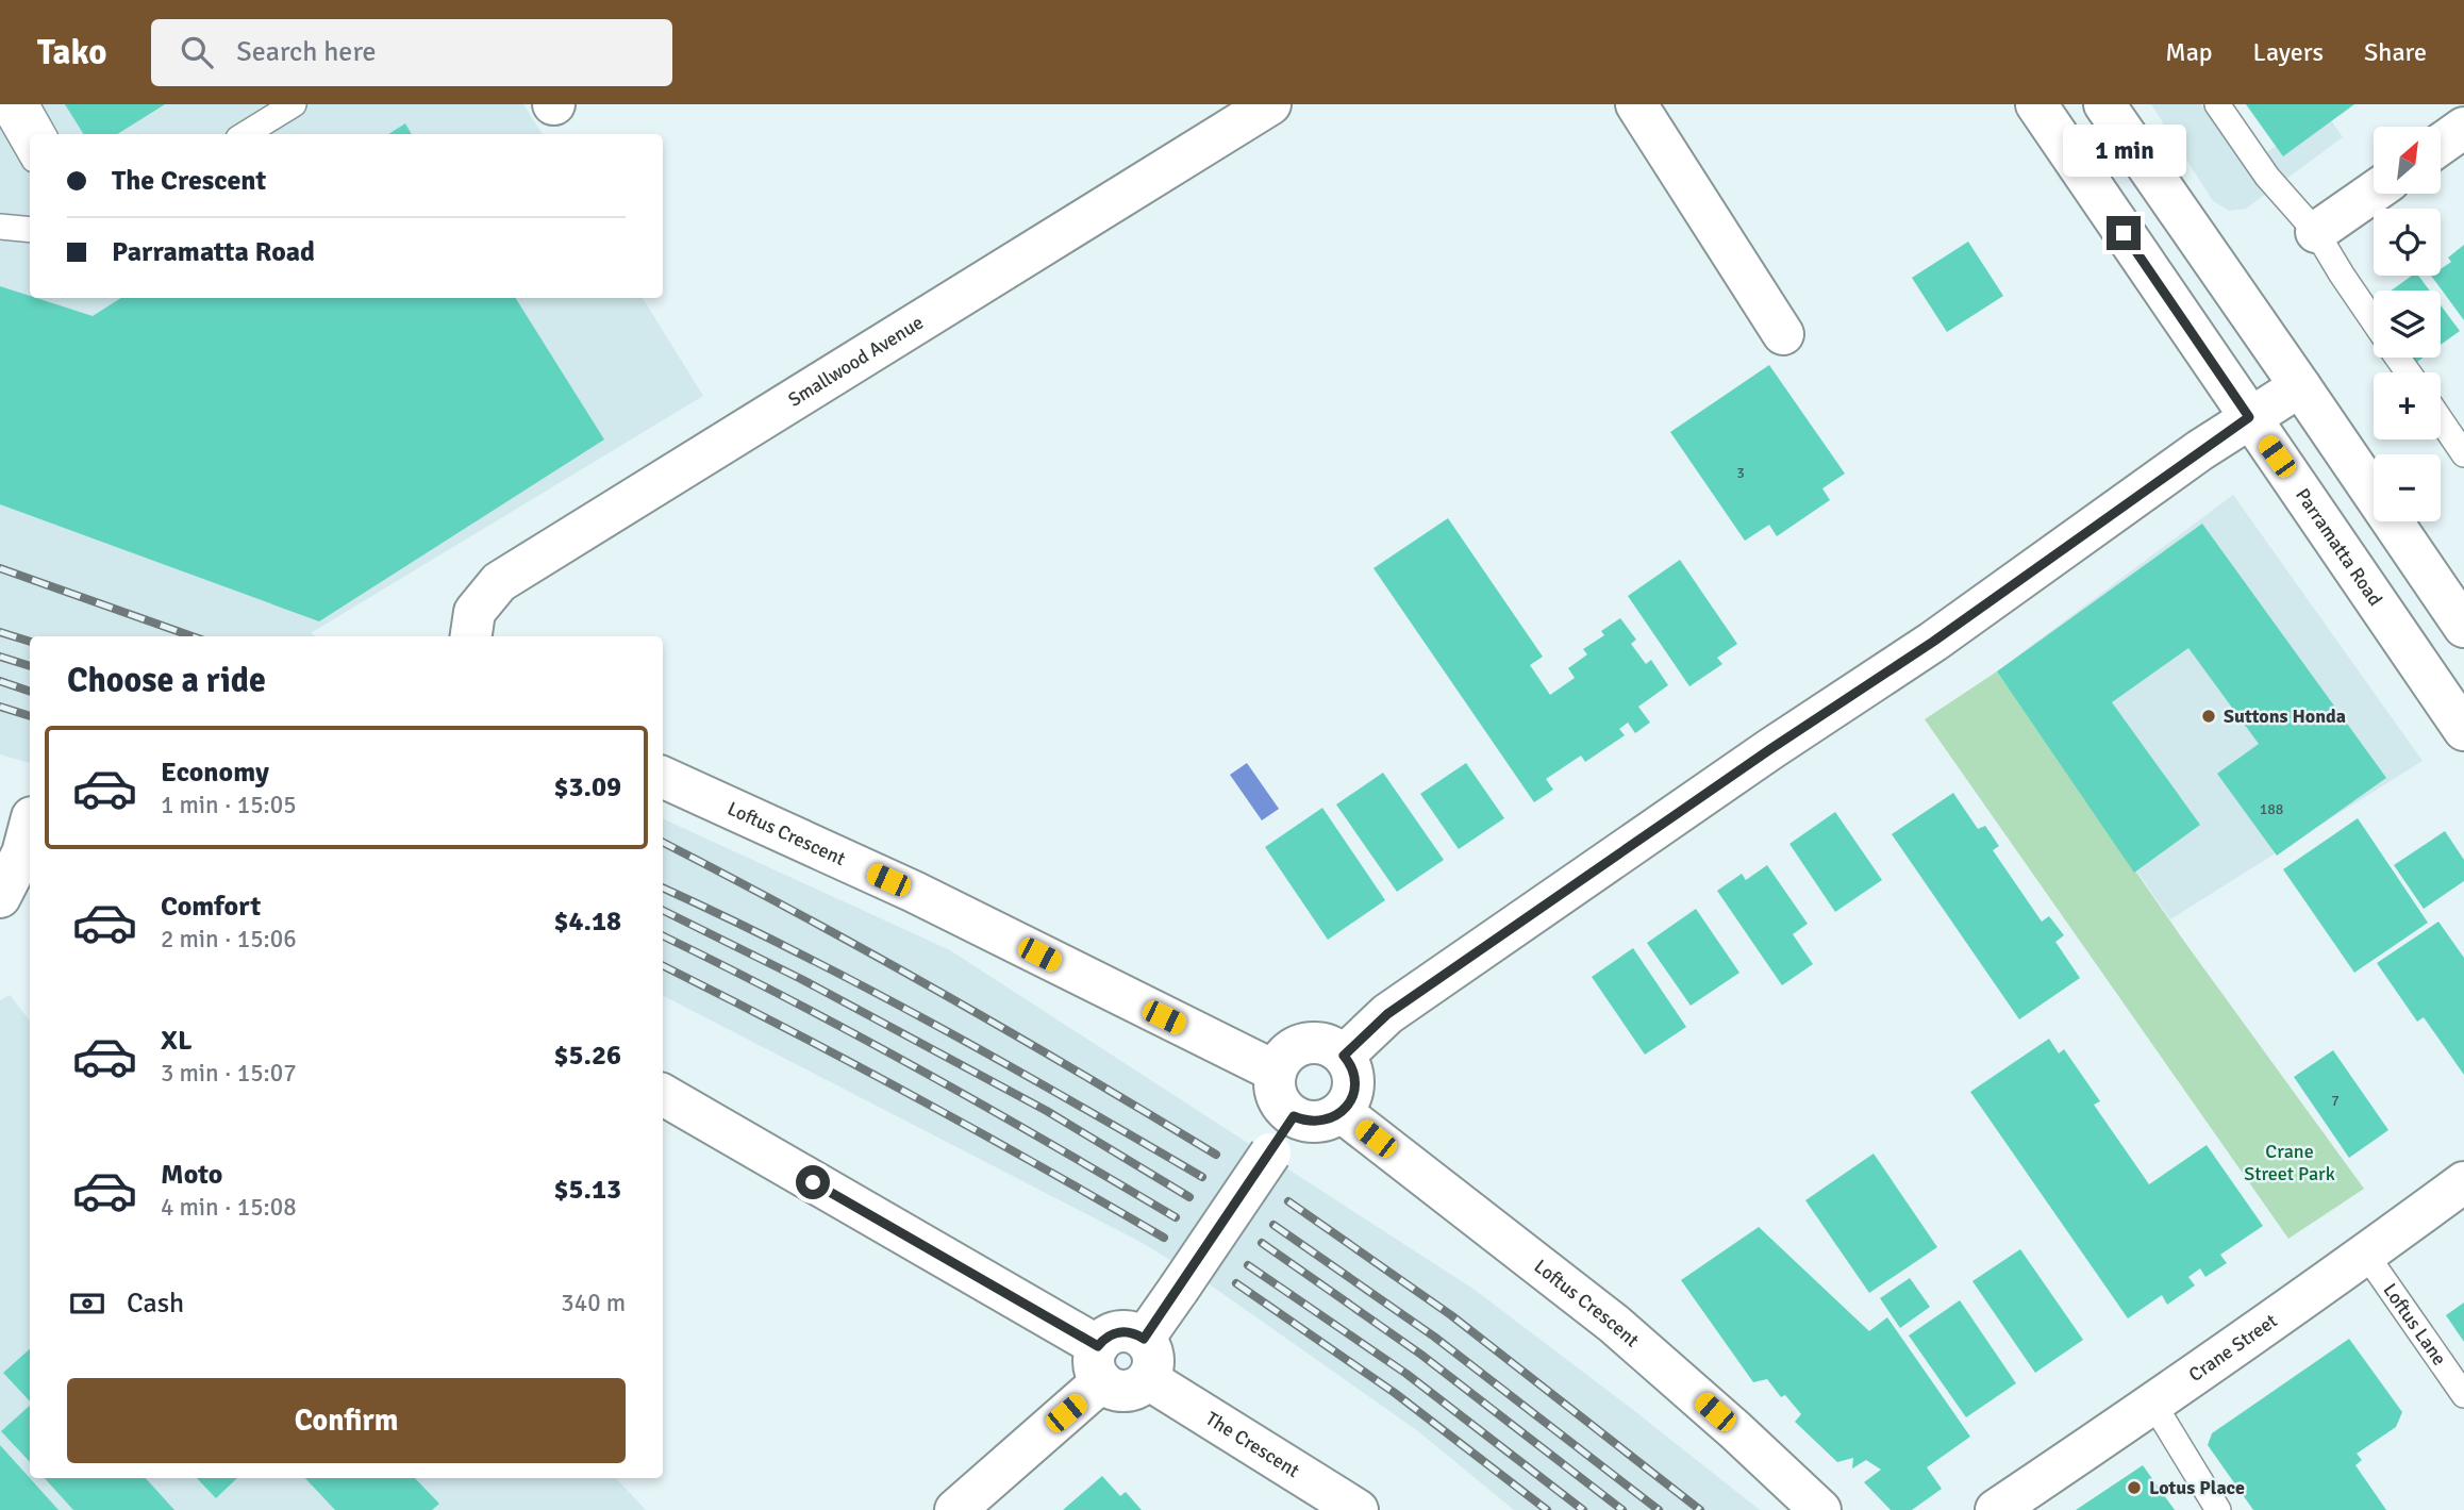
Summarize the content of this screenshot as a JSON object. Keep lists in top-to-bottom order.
{
  "streets": {
    "main road": [
      "Smallwood Avenue",
      "Parramatta Road",
      "Loftus Crescent",
      "Crane Street",
      "The Crescent"
    ],
    "lane": ["Loftus Lane"]
  },
  "crossings": [
    ["Loftus Lane", "Crane Street"]
  ],
  "parks": ["Crane Street Park"],
  "places": ["Suttons Honda", "Lotus Place"],
  "house_numbers": ["3", "188", "7"],
  "north": "top right",
  "page": {
    "header": "Tako",
    "search": "Search here",
    "nav": ["Map", "Layers", "Share"],
    "bubble": "1 min",
    "map_buttons": ["+", "−"],
    "banner": ["The Crescent", "Parramatta Road"],
    "heading": "Choose a ride",
    "list": [
      {
        "name": "Economy",
        "note": "1 min · 15:05",
        "value": "$3.09"
      },
      {
        "name": "Comfort",
        "note": "2 min · 15:06",
        "value": "$4.18"
      },
      {
        "name": "XL",
        "note": "3 min · 15:07",
        "value": "$5.26"
      },
      {
        "name": "Moto",
        "note": "4 min · 15:08",
        "value": "$5.13"
      }
    ],
    "pay": ["Cash", "340 m"],
    "buttons": "Confirm"
  }
}
